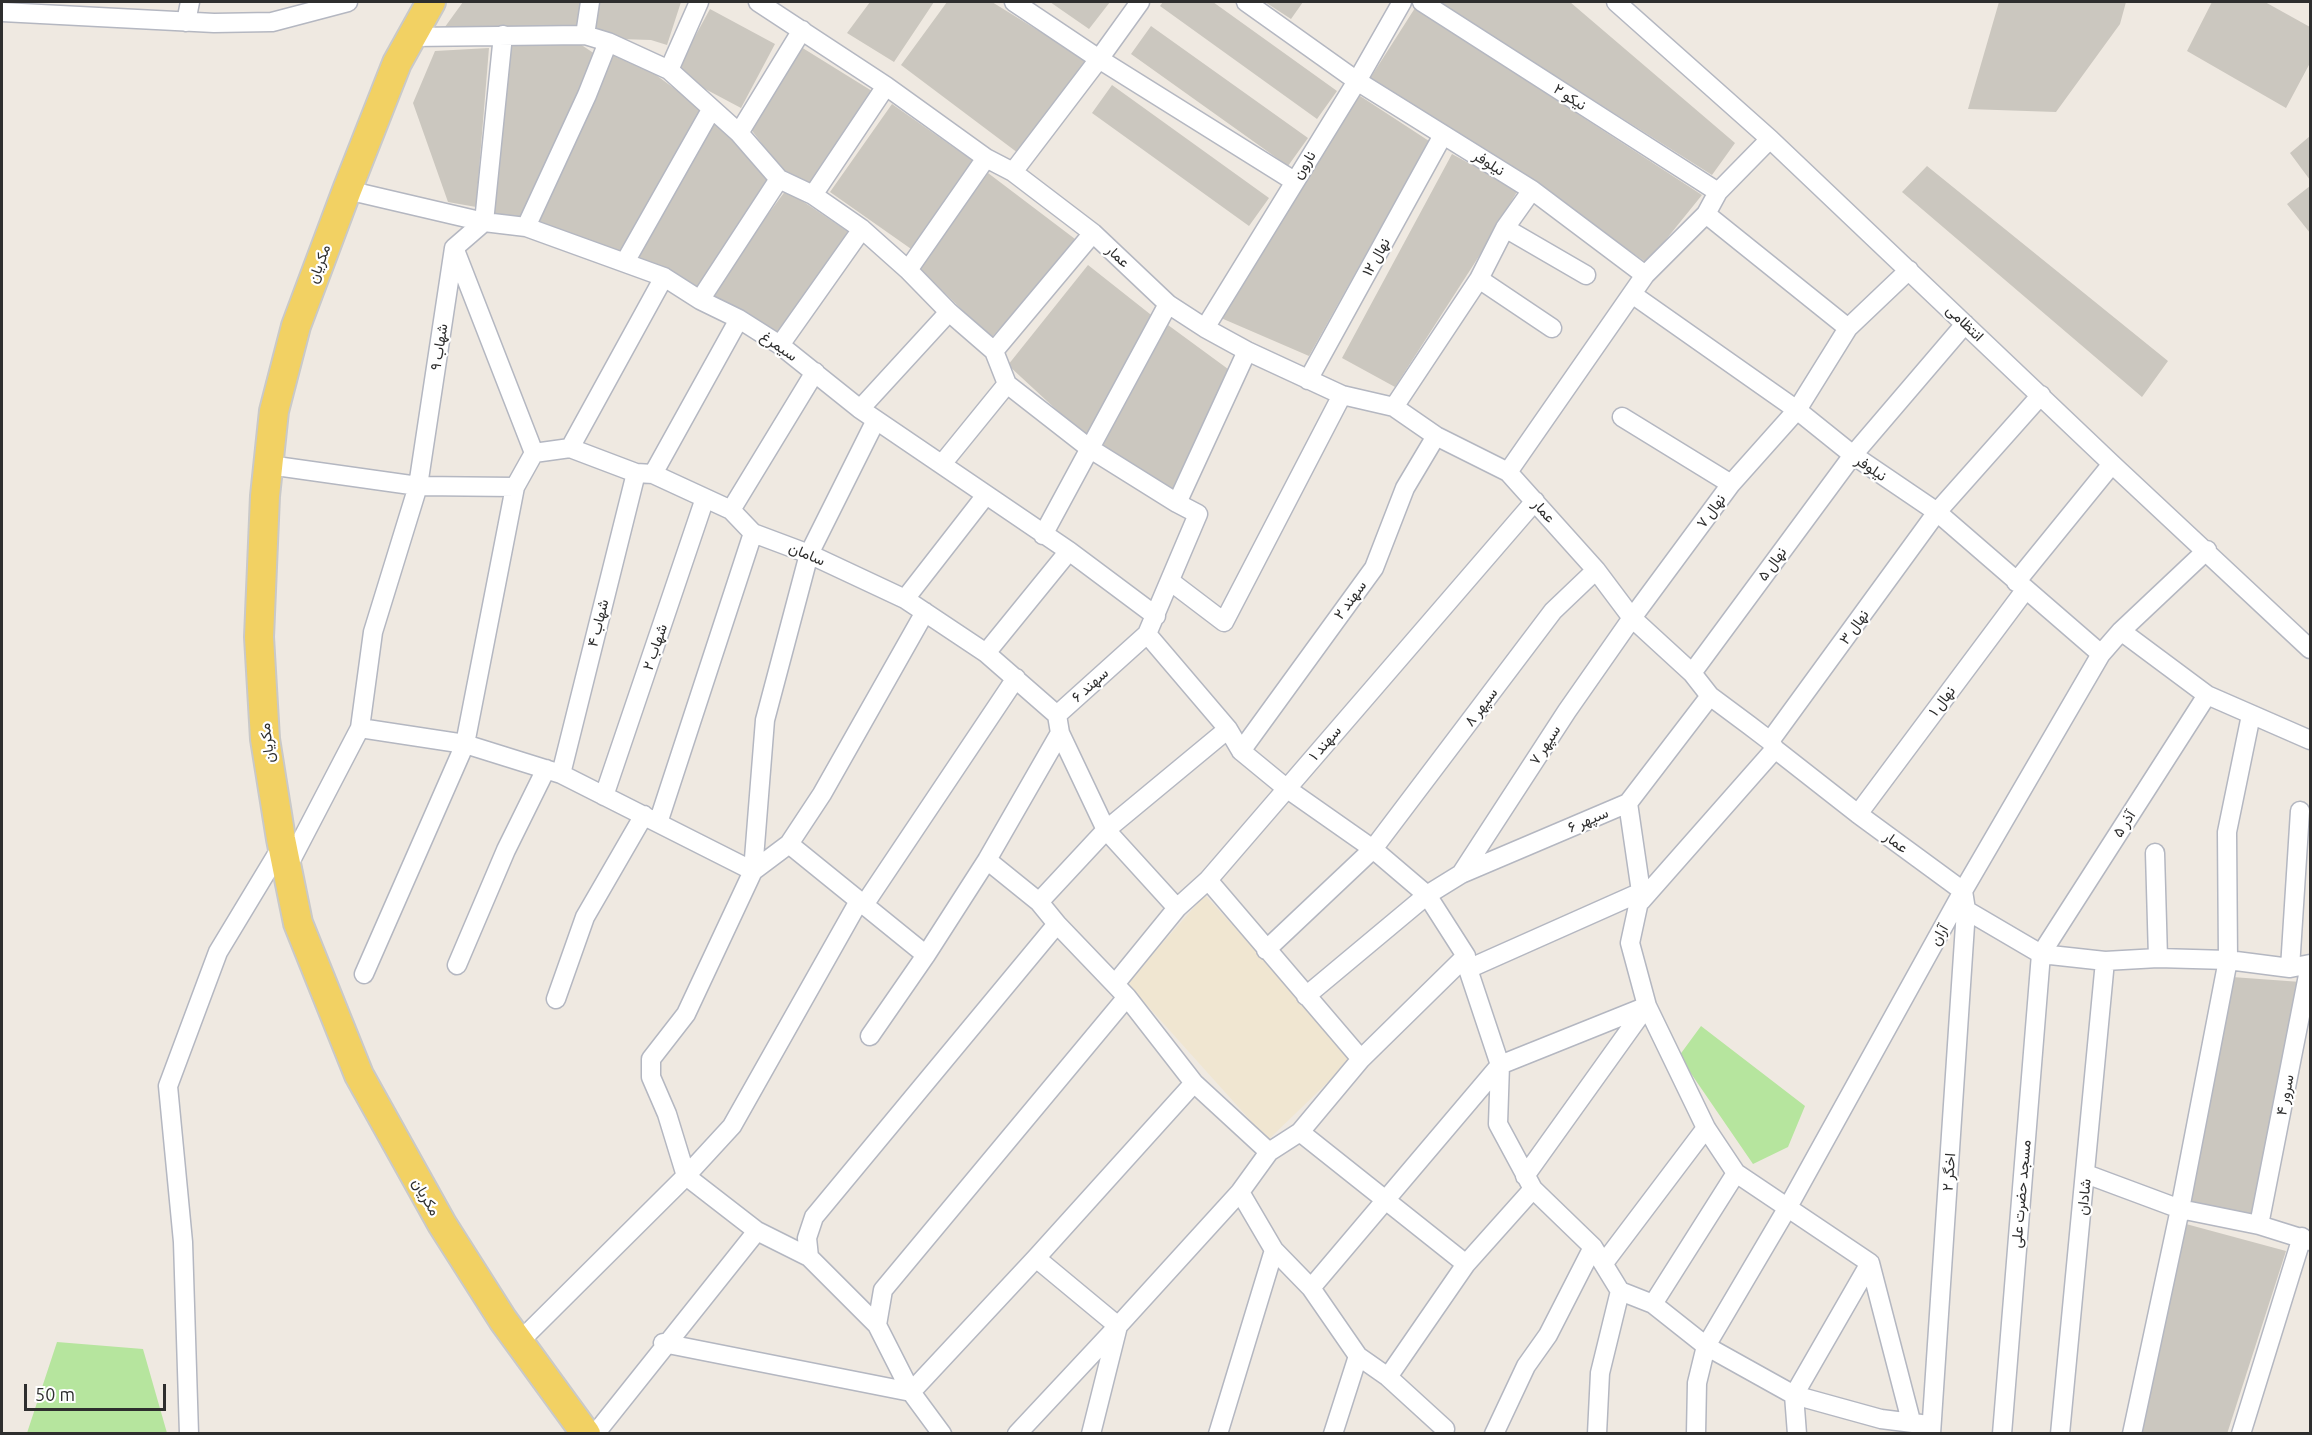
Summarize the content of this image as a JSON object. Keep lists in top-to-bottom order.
{
  "streets": {
    "main road": ["مکریان"],
    "street": [
      "نیکو ۲",
      "نیلوفر",
      "نارون",
      "عمار",
      "نهال ۱۲",
      "انتظامی",
      "سیمرغ",
      "شهاب ۹",
      "نهال ۷",
      "سامان",
      "نهال ۵",
      "سهند ۲",
      "شهاب ۴",
      "نهال ۳",
      "شهاب ۲",
      "سهند ۶",
      "نهال ۱",
      "سپهر ۸",
      "سهند ۱",
      "سپهر ۷",
      "سپهر ۶",
      "آذر ۵",
      "آران",
      "سرور ۴",
      "اخگر ۲",
      "مسجد حضرت علی",
      "شادان"
    ]
  },
  "crossings": [
    ["نیلوفر", "نارون"],
    ["نیلوفر", "نهال ۱۲"],
    ["نیلوفر", "نهال ۷"],
    ["نیلوفر", "نهال ۵"],
    ["نیلوفر", "نهال ۳"],
    ["نیلوفر", "نهال ۱"],
    ["نیلوفر", "آران"],
    ["نارون", "عمار"],
    ["عمار", "نهال ۱۲"],
    ["عمار", "نهال ۷"],
    ["عمار", "نهال ۵"],
    ["عمار", "سهند ۲"],
    ["عمار", "نهال ۳"],
    ["عمار", "نهال ۱"],
    ["عمار", "سپهر ۸"],
    ["عمار", "سهند ۱"],
    ["عمار", "سپهر ۷"],
    ["عمار", "سپهر ۶"],
    ["عمار", "آران"],
    ["مکریان", "سیمرغ"],
    ["مکریان", "شهاب ۹"],
    ["انتظامی", "نهال ۷"],
    ["انتظامی", "نهال ۵"],
    ["انتظامی", "نهال ۳"],
    ["انتظامی", "نهال ۱"],
    ["انتظامی", "آران"],
    ["سیمرغ", "شهاب ۴"],
    ["سیمرغ", "سهند ۶"],
    ["نهال ۷", "سپهر ۷"],
    ["سامان", "شهاب ۴"],
    ["سامان", "شهاب ۲"],
    ["سامان", "سهند ۶"],
    ["سپهر ۷", "سپهر ۶"],
    ["آذر ۵", "مسجد حضرت علی"]
  ],
  "scale_bar": "50 m"
}
